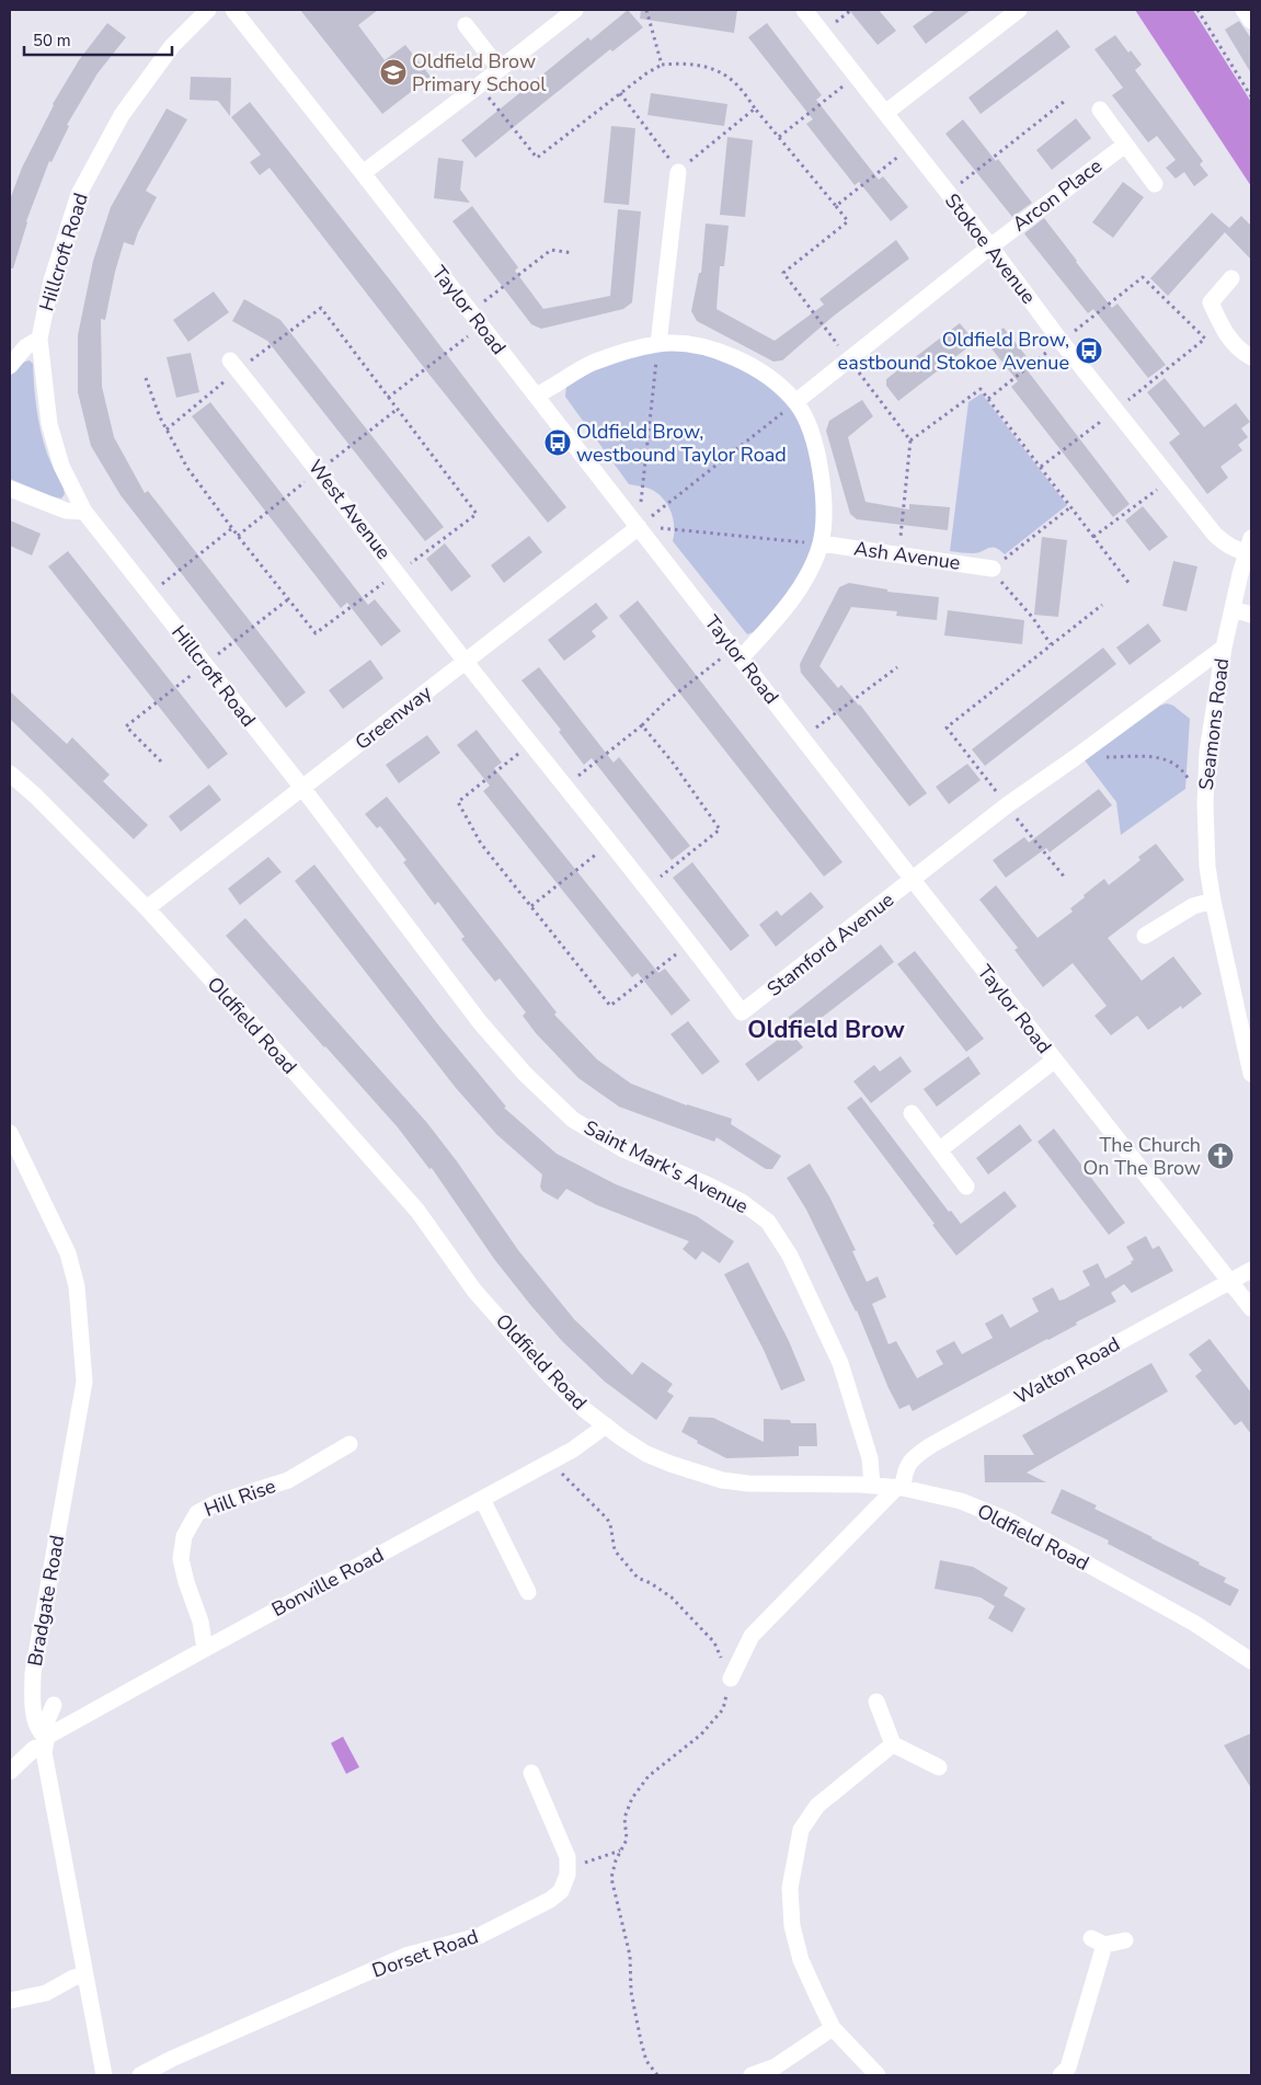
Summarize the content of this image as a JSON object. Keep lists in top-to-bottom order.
{
  "streets": {
    "street": [
      "Arcon Place",
      "Stokoe Avenue",
      "Hillcroft Road",
      "Taylor Road",
      "West Avenue",
      "Ash Avenue",
      "Greenway",
      "Seamons Road",
      "Stamford Avenue",
      "Oldfield Road",
      "Saint Mark's Avenue",
      "Walton Road",
      "Hill Rise",
      "Bonville Road",
      "Bradgate Road",
      "Dorset Road"
    ]
  },
  "crossings": [
    ["Arcon Place", "Stokoe Avenue"],
    ["Stokoe Avenue", "Seamons Road"],
    ["Hillcroft Road", "Greenway"],
    ["Hillcroft Road", "Saint Mark's Avenue"],
    ["Taylor Road", "Greenway"],
    ["Taylor Road", "Stamford Avenue"],
    ["Taylor Road", "Walton Road"],
    ["West Avenue", "Greenway"],
    ["West Avenue", "Stamford Avenue"],
    ["Greenway", "Stamford Avenue"],
    ["Greenway", "Oldfield Road"],
    ["Greenway", "Saint Mark's Avenue"],
    ["Seamons Road", "Stamford Avenue"],
    ["Oldfield Road", "Saint Mark's Avenue"],
    ["Oldfield Road", "Walton Road"],
    ["Oldfield Road", "Bonville Road"],
    ["Hill Rise", "Bonville Road"],
    ["Bonville Road", "Bradgate Road"]
  ],
  "districts": ["Oldfield Brow"],
  "places": {
    "school or university": ["Oldfield Brow Primary School"],
    "bus stop": ["Oldfield Brow, eastbound Stokoe Avenue", "Oldfield Brow, westbound Taylor Road"],
    "church": ["The Church On The Brow"]
  },
  "scale_bar": "50 m"
}
